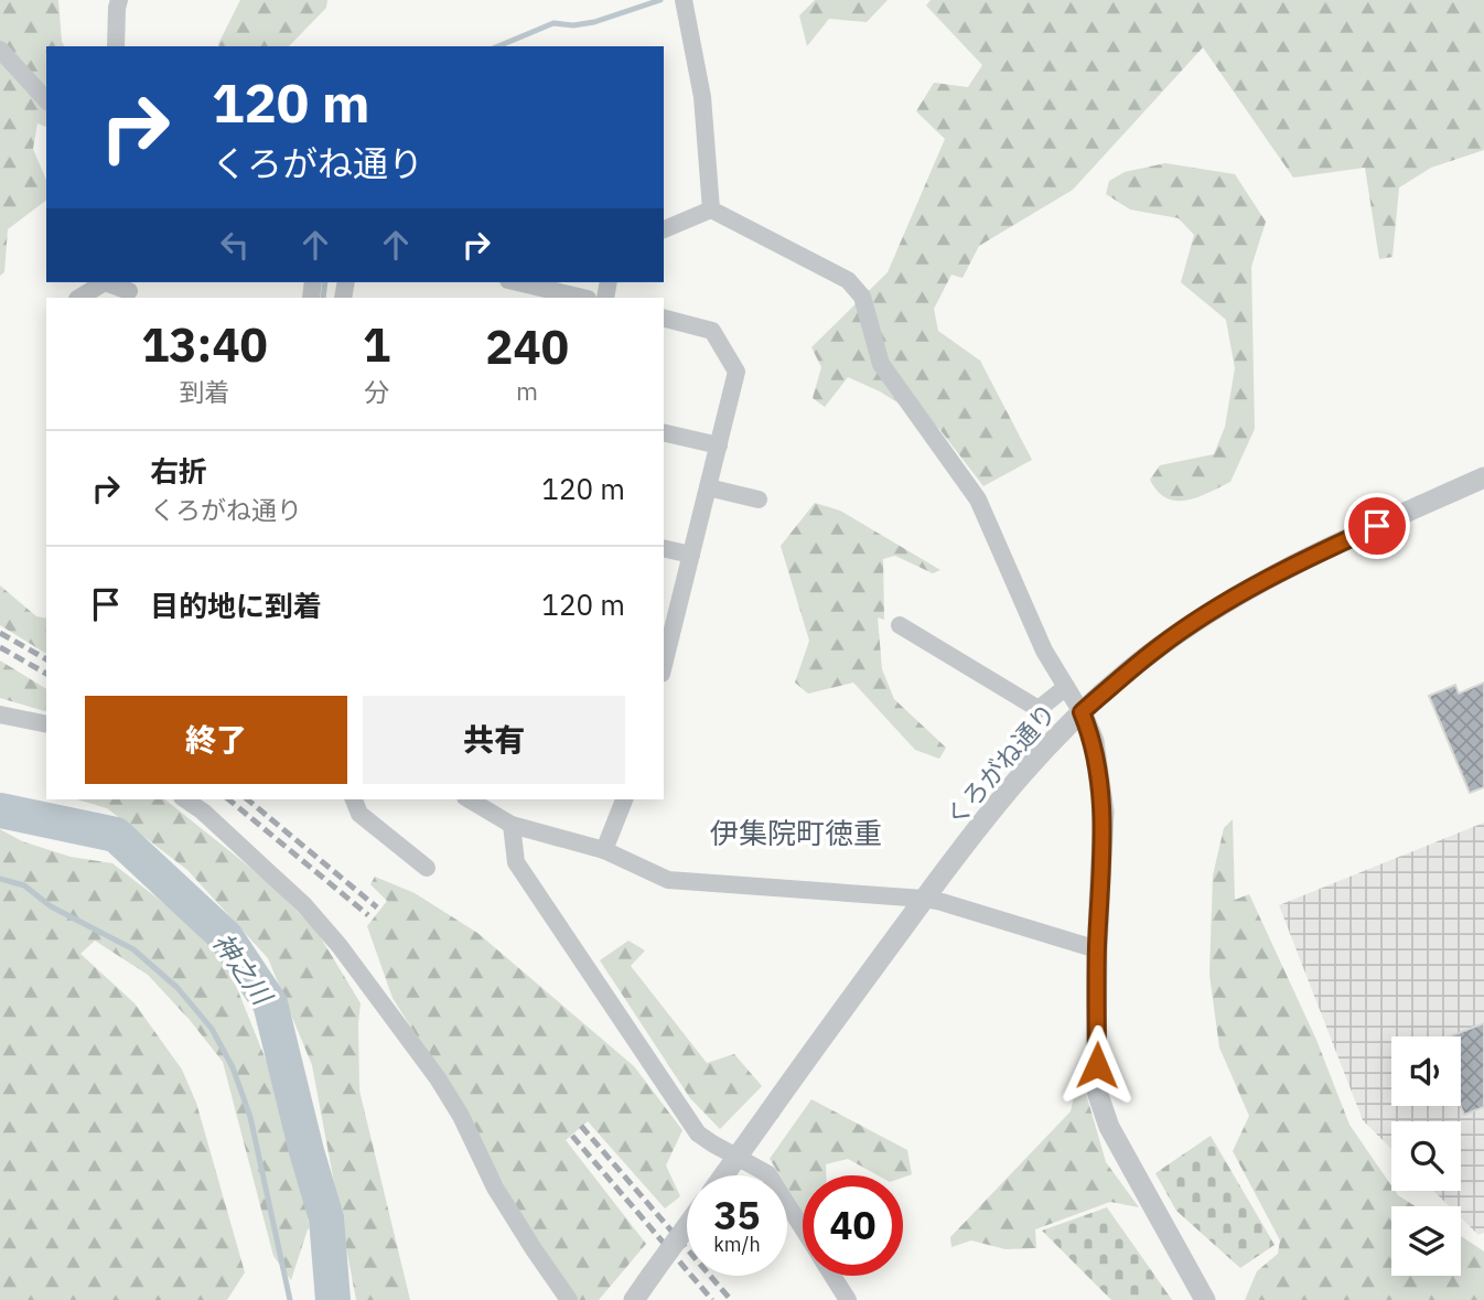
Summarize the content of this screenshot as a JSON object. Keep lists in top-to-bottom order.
{
  "streets": {
    "street": ["くろがね通り"]
  },
  "districts": ["伊集院町徳重"],
  "water": ["神之川"],
  "page": {
    "turn": ["120 m", "くろがね通り"],
    "eta": [
      "13:40",
      "到着",
      "1",
      "分",
      "240",
      "m"
    ],
    "list": [
      {
        "name": "右折",
        "note": "くろがね通り",
        "value": "120 m"
      },
      {
        "name": "目的地に到着",
        "value": "120 m"
      }
    ],
    "buttons": ["終了", "共有"],
    "speed": "35 km/h",
    "limit": "40"
  }
}
